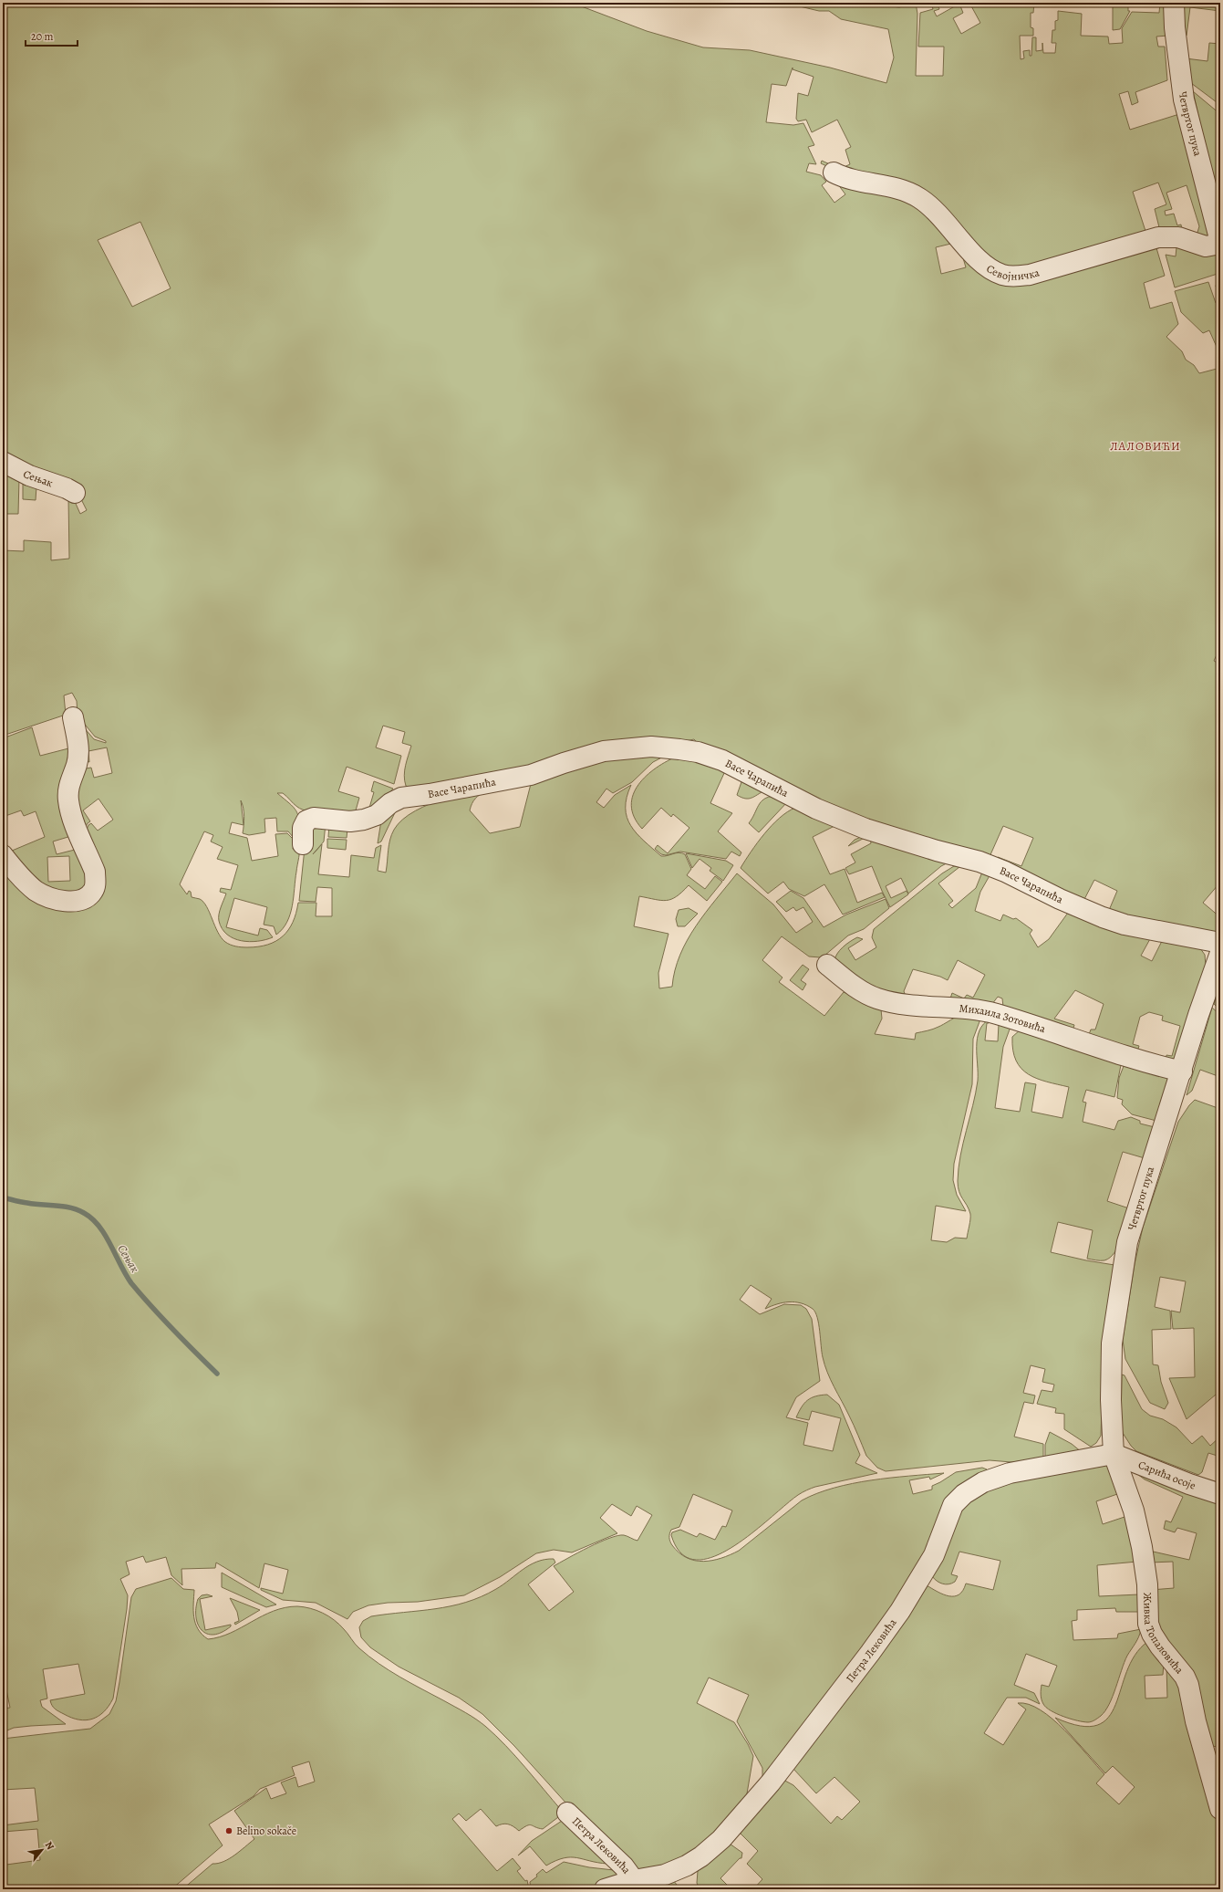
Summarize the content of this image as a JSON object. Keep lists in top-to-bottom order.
{
  "streets": {
    "street": [
      "Четвртог пука",
      "Севојничка",
      "Сењак",
      "Васе Чарапића",
      "Михаила Зотовића",
      "Сарића осоје",
      "Живка Топаловића",
      "Петра Лековића"
    ]
  },
  "crossings": [
    ["Четвртог пука", "Севојничка"],
    ["Четвртог пука", "Михаила Зотовића"],
    ["Четвртог пука", "Сарића осоје"],
    ["Четвртог пука", "Живка Топаловића"],
    ["Четвртог пука", "Петра Лековића"],
    ["Сарића осоје", "Живка Топаловића"],
    ["Сарића осоје", "Петра Лековића"],
    ["Живка Топаловића", "Петра Лековића"]
  ],
  "districts": ["ЛАЛОВИЋИ"],
  "water": ["Сењак"],
  "places": ["Belino sokače"],
  "scale_bar": "20 m",
  "north": "top right"
}
